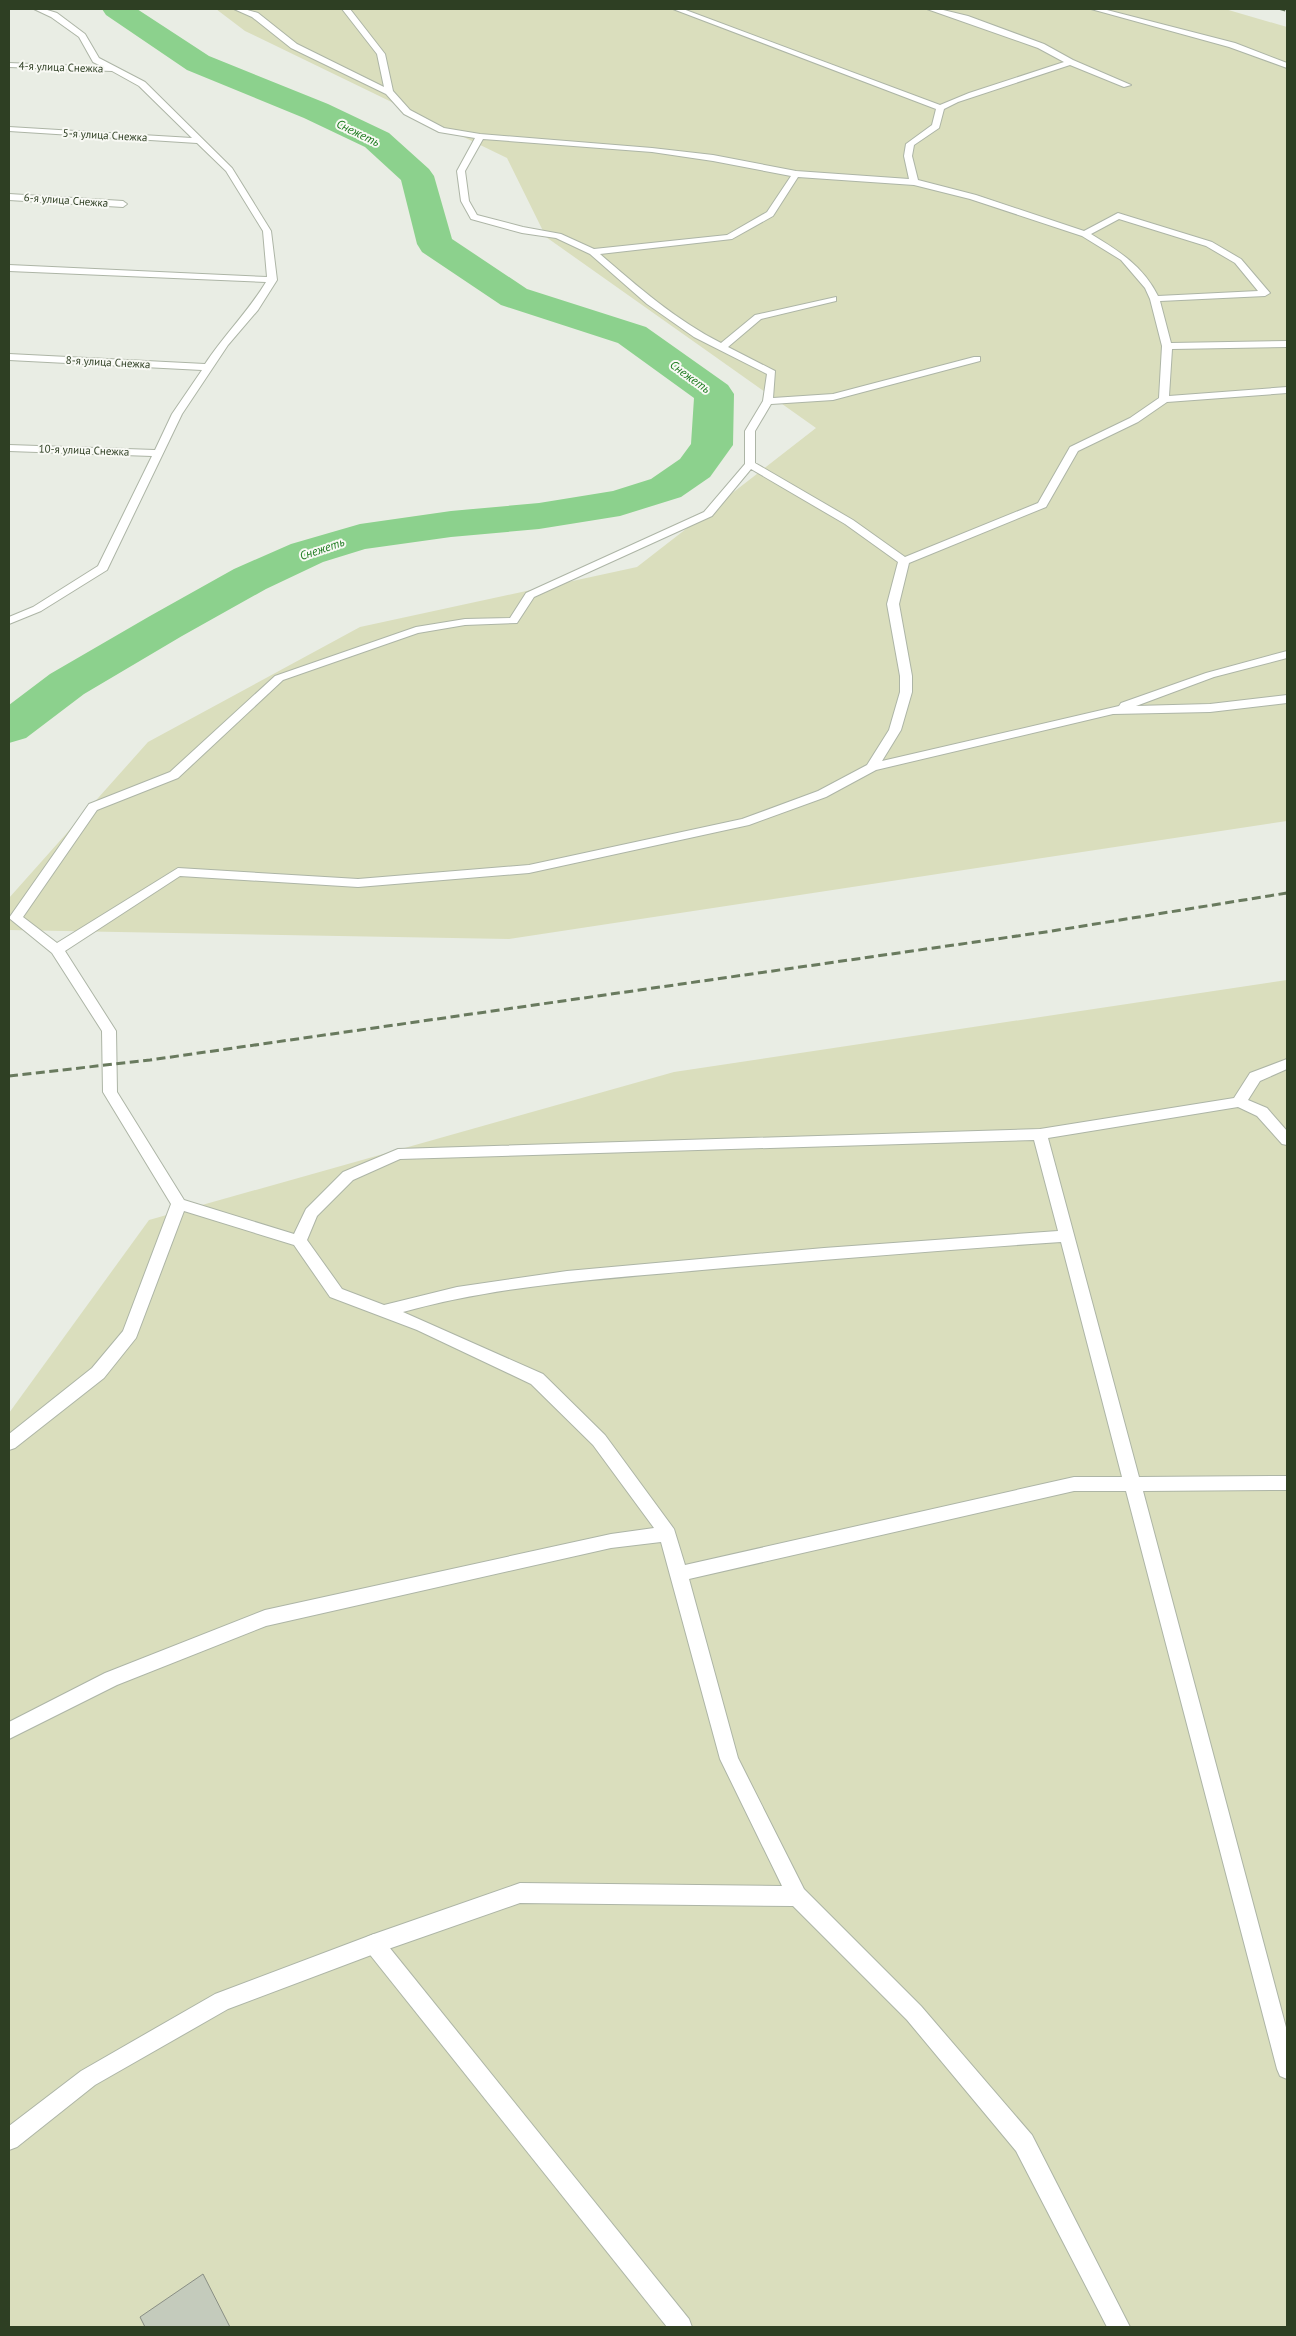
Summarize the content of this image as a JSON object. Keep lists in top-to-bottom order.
{
  "streets": {
    "street": [
      "4-я улица Снежка",
      "5-я улица Снежка",
      "6-я улица Снежка",
      "8-я улица Снежка",
      "10-я улица Снежка"
    ]
  },
  "water": ["Снежеть"]
}
